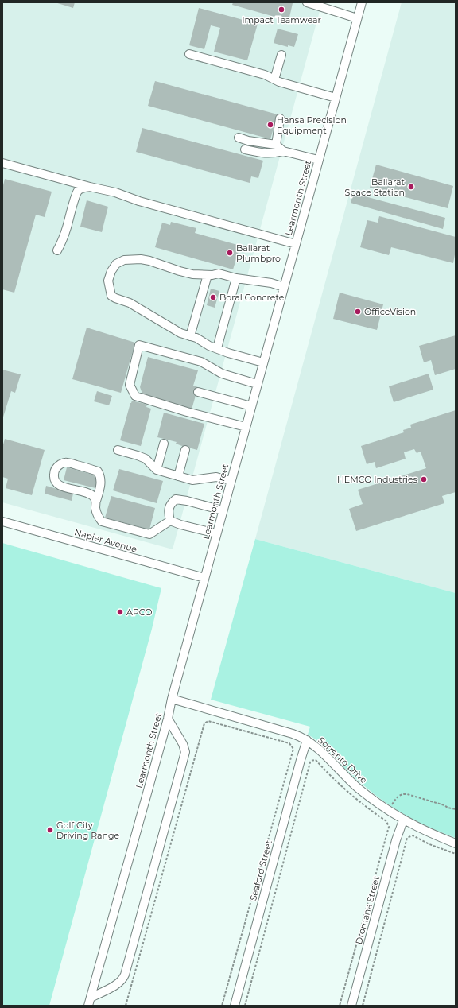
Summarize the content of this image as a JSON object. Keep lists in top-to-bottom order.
{
  "streets": {
    "street": [
      "Learmonth Street",
      "Napier Avenue",
      "Sorrento Drive",
      "Seaford Street",
      "Dromana Street"
    ]
  },
  "crossings": [
    ["Learmonth Street", "Napier Avenue"],
    ["Learmonth Street", "Sorrento Drive"],
    ["Sorrento Drive", "Seaford Street"],
    ["Sorrento Drive", "Dromana Street"]
  ],
  "places": [
    "Impact Teamwear",
    "Hansa Precision Equipment",
    "Ballarat Space Station",
    "Ballarat Plumbpro",
    "Boral Concrete",
    "OfficeVision",
    "HEMCO Industries",
    "APCO",
    "Golf City Driving Range"
  ]
}
